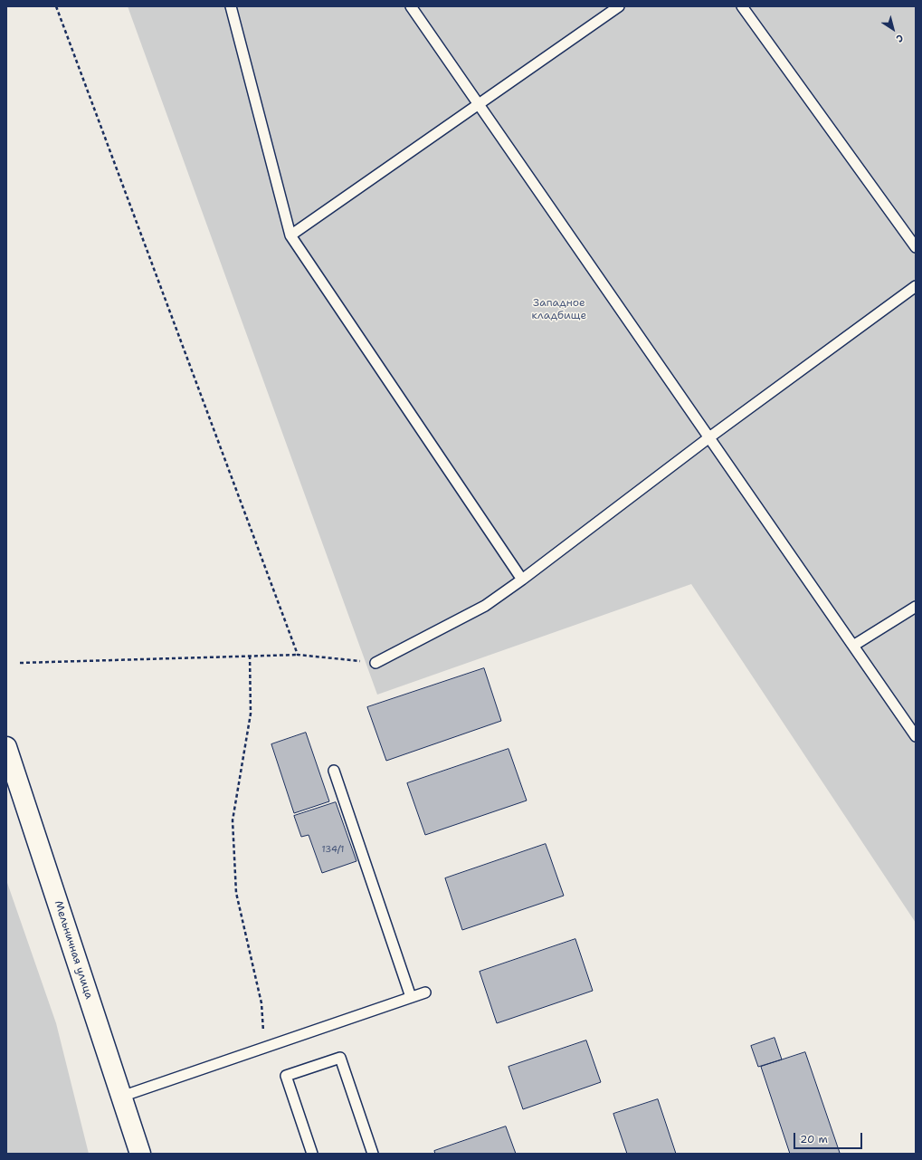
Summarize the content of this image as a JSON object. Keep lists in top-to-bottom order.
{
  "streets": {
    "main road": ["Мельничная улица"]
  },
  "parks": ["Западное кладбище"],
  "house_numbers": ["134/1"],
  "scale_bar": "20 m",
  "north": "bottom right"
}
